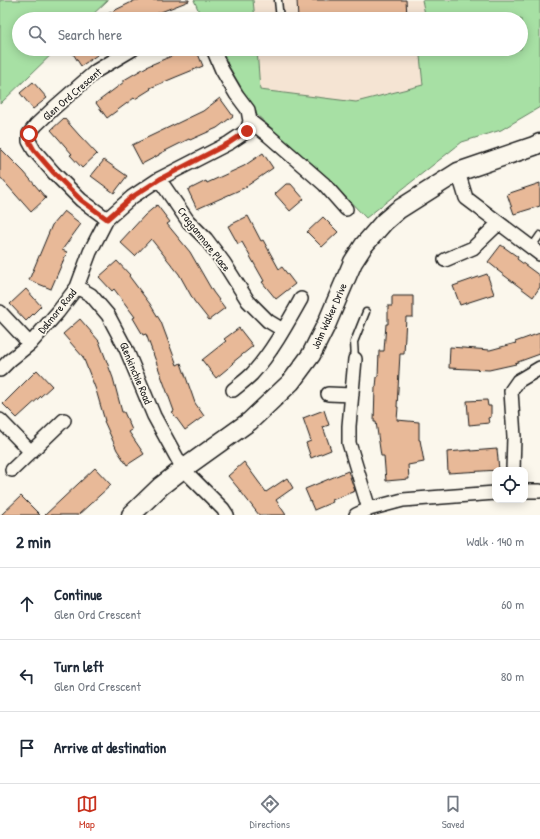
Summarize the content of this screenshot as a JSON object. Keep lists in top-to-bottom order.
{
  "streets": {
    "street": [
      "Glen Ord Crescent",
      "Cragganmore Place",
      "Dalmore Road",
      "John Walker Drive",
      "Glenkinchie Road"
    ]
  },
  "crossings": [
    ["Glen Ord Crescent", "Dalmore Road"],
    ["Dalmore Road", "Glenkinchie Road"],
    ["John Walker Drive", "Glenkinchie Road"]
  ],
  "page": {
    "search": "Search here",
    "heading": ["2 min", "Walk · 140 m"],
    "list": [
      ["Continue", "Glen Ord Crescent", "60 m"],
      ["Turn left", "Glen Ord Crescent", "80 m"],
      "Arrive at destination"
    ],
    "nav": ["Map", "Directions", "Saved"]
  }
}
